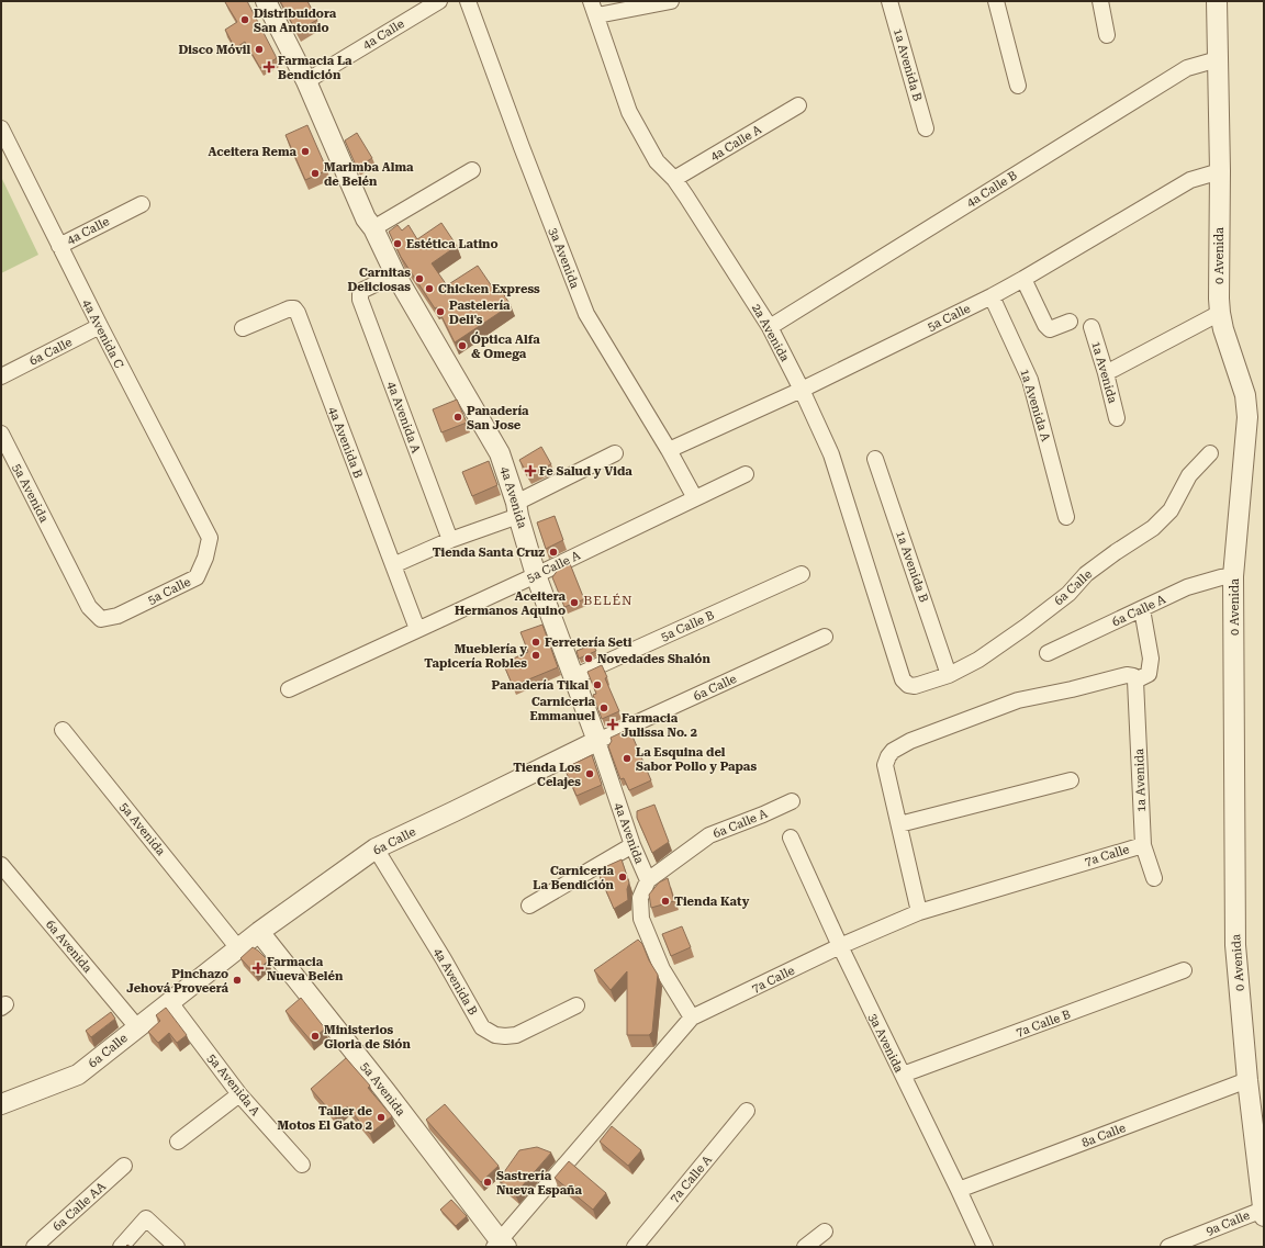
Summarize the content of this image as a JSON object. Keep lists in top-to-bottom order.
{
  "streets": {
    "street": [
      "4a Calle",
      "1a Avenida B",
      "4a Calle A",
      "4a Calle B",
      "0 Avenida",
      "3a Avenida",
      "5a Calle",
      "2a Avenida",
      "4a Avenida C",
      "6a Calle",
      "1a Avenida",
      "1a Avenida A",
      "4a Avenida A",
      "4a Avenida B",
      "5a Avenida",
      "4a Avenida",
      "5a Calle A",
      "6a Calle A",
      "5a Calle B",
      "7a Calle",
      "6a Avenida",
      "7a Calle B",
      "5a Avenida A",
      "8a Calle",
      "7a Calle A",
      "6a Calle AA",
      "9a Calle"
    ]
  },
  "crossings": [
    ["4a Calle", "4a Avenida C"],
    ["4a Calle", "4a Avenida"],
    ["1a Avenida B", "6a Calle"],
    ["4a Calle A", "2a Avenida"],
    ["4a Calle B", "0 Avenida"],
    ["4a Calle B", "2a Avenida"],
    ["0 Avenida", "5a Calle"],
    ["0 Avenida", "6a Calle A"],
    ["0 Avenida", "8a Calle"],
    ["0 Avenida", "9a Calle"],
    ["3a Avenida", "5a Calle"],
    ["3a Avenida", "5a Calle A"],
    ["3a Avenida", "7a Calle"],
    ["3a Avenida", "7a Calle B"],
    ["3a Avenida", "8a Calle"],
    ["5a Calle", "2a Avenida"],
    ["5a Calle", "4a Avenida C"],
    ["5a Calle", "1a Avenida A"],
    ["5a Calle", "5a Avenida"],
    ["2a Avenida", "6a Calle"],
    ["4a Avenida C", "6a Calle"],
    ["6a Calle", "4a Avenida B"],
    ["6a Calle", "5a Avenida"],
    ["6a Calle", "4a Avenida"],
    ["6a Calle", "6a Avenida"],
    ["6a Calle", "5a Avenida A"],
    ["1a Avenida", "7a Calle"],
    ["4a Avenida A", "4a Avenida"],
    ["4a Avenida B", "5a Calle A"],
    ["5a Avenida", "7a Calle"],
    ["4a Avenida", "5a Calle A"],
    ["4a Avenida", "6a Calle A"],
    ["4a Avenida", "5a Calle B"]
  ],
  "districts": ["BELÉN"],
  "places": {
    "other": [
      "Distribuidora San Antonio",
      "Disco Móvil",
      "Aceitera Rema",
      "Marimba Alma de Belén",
      "Estética Latino",
      "Carnitas Deliciosas",
      "Chicken Express",
      "Pastelería Deli's",
      "Óptica Alfa & Omega",
      "Panadería San Jose",
      "Tienda Santa Cruz",
      "Aceitera Hermanos Aquino",
      "Ferretería Seti",
      "Mueblería y Tapicería Robles",
      "Novedades Shalón",
      "Panadería Tikal",
      "Carniceria Emmanuel",
      "La Esquina del Sabor Pollo y Papas",
      "Tienda Los Celajes",
      "Carniceria La Bendición",
      "Tienda Katy",
      "Pinchazo Jehová Proveerá",
      "Ministerios Gloria de Sión",
      "Taller de Motos El Gato 2",
      "Sastrería Nueva España"
    ],
    "health": [
      "Farmacia La Bendición",
      "Fe Salud y Vida",
      "Farmacia Julissa No. 2",
      "Farmacia Nueva Belén"
    ]
  }
}
